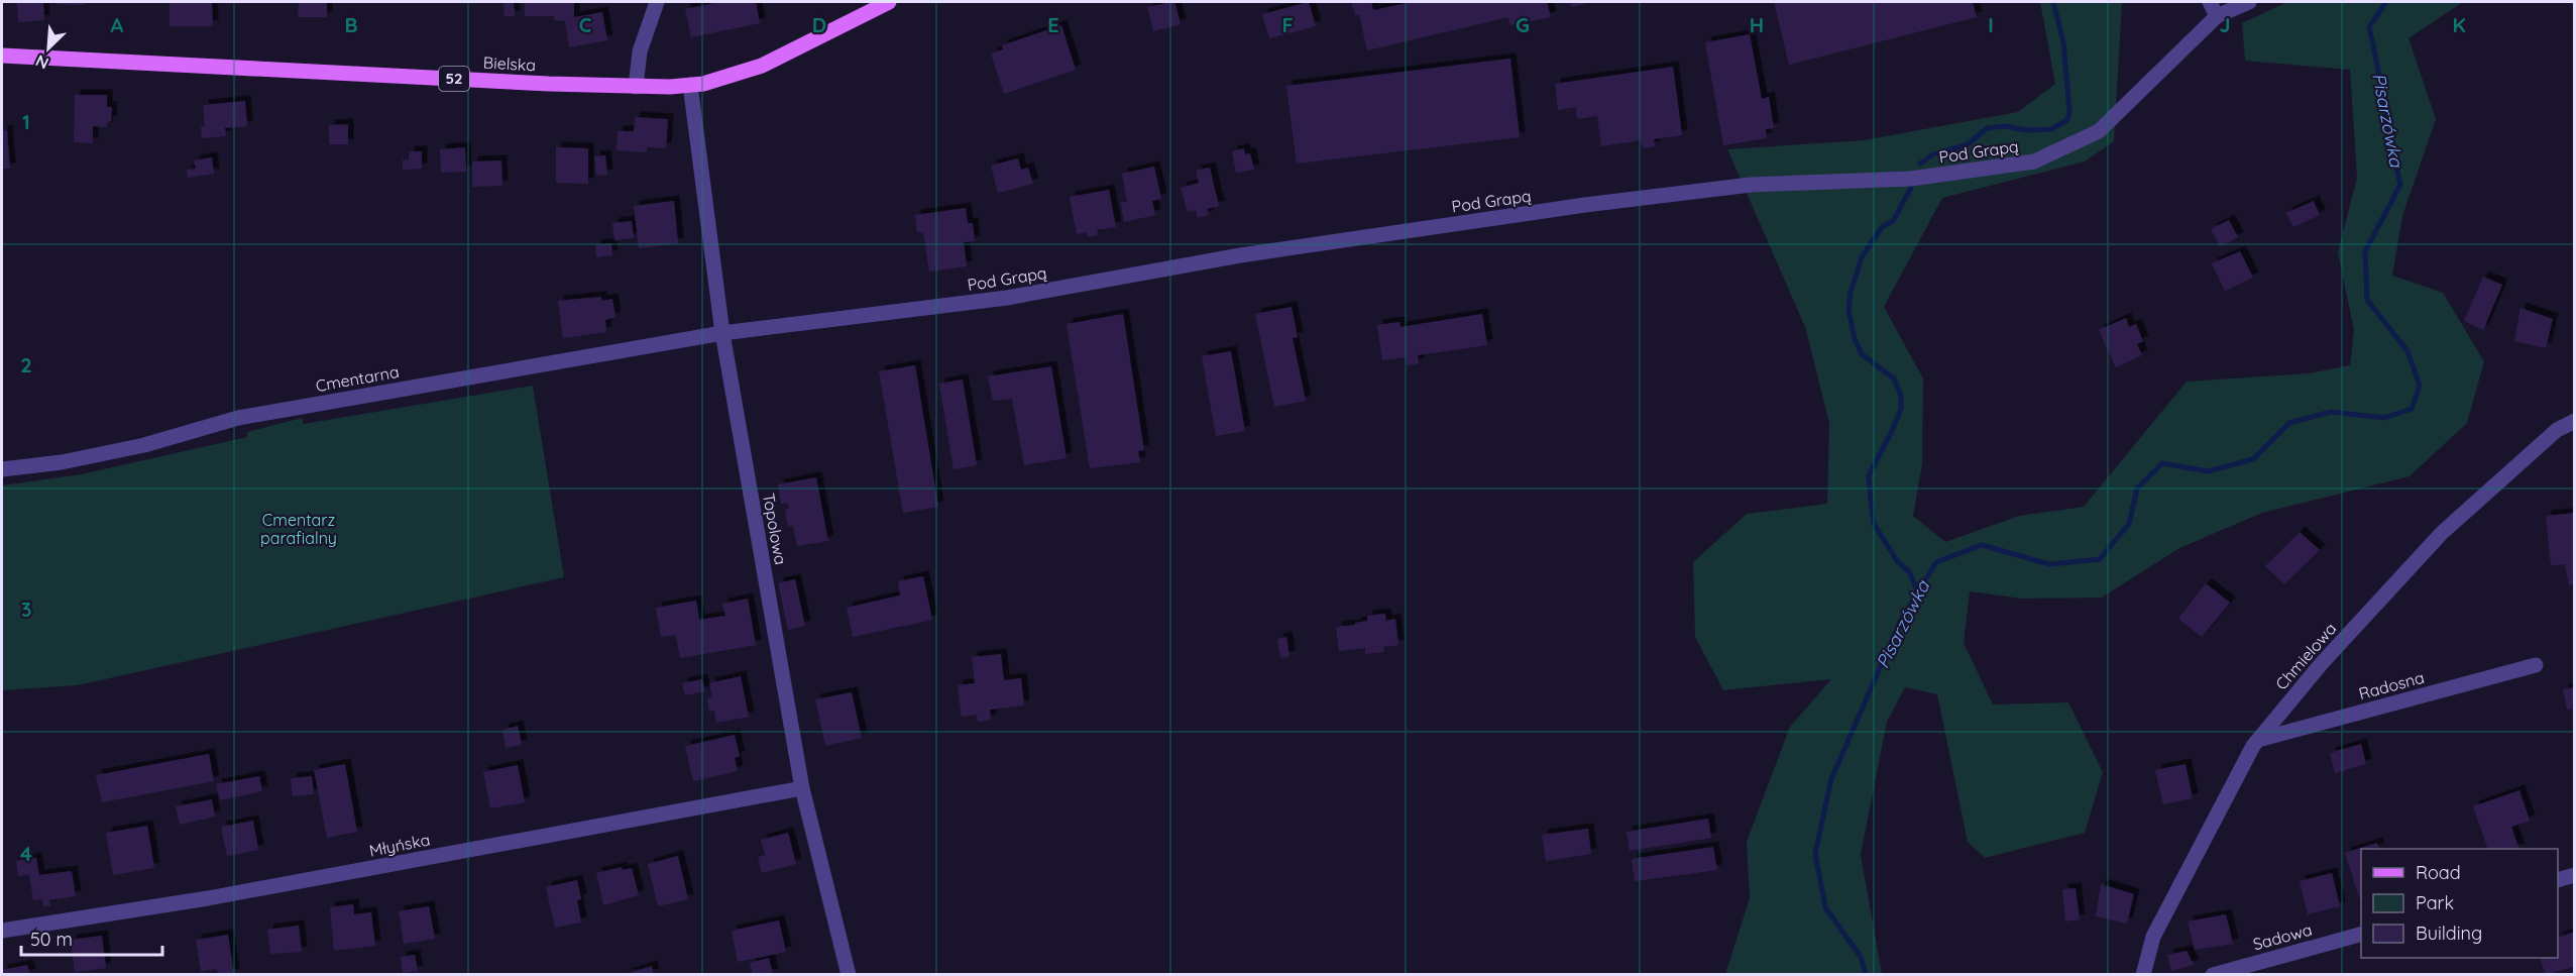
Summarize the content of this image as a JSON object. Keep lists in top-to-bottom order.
{
  "streets": {
    "main road": ["Bielska", "52"],
    "street": [
      "Pod Grapą",
      "Cmentarna",
      "Topolowa",
      "Chmielowa",
      "Radosna",
      "Młyńska",
      "Sadowa"
    ]
  },
  "crossings": [
    ["Bielska", "Topolowa"],
    ["Pod Grapą", "Cmentarna"],
    ["Pod Grapą", "Topolowa"],
    ["Cmentarna", "Topolowa"],
    ["Topolowa", "Młyńska"],
    ["Chmielowa", "Radosna"]
  ],
  "water": ["Pisarzówka"],
  "parks": ["Cmentarz parafialny"],
  "legend": ["Road", "Park", "Building"],
  "scale_bar": "50 m",
  "north": "bottom left",
  "grid": {
    "columns": [
      "A",
      "B",
      "C",
      "D",
      "E",
      "F",
      "G",
      "H",
      "I",
      "J",
      "K"
    ],
    "rows": [
      "1",
      "2",
      "3",
      "4"
    ]
  }
}
